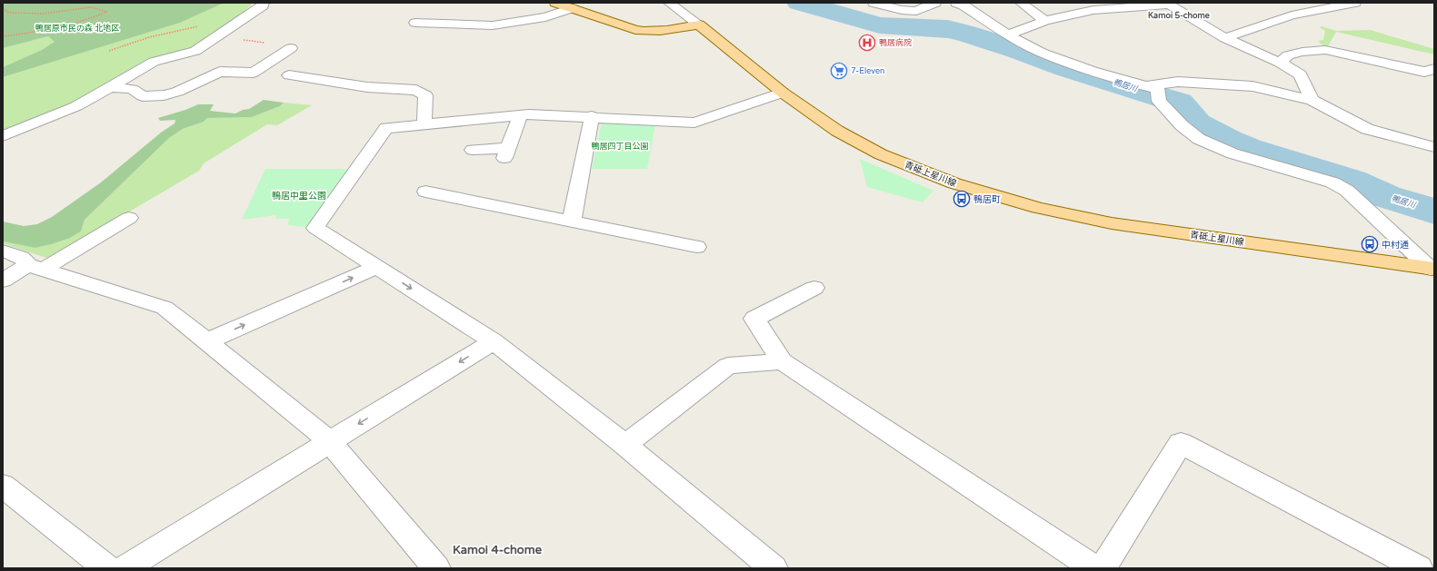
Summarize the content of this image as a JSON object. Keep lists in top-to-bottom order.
{
  "streets": {
    "main road": ["青砥上星川線"]
  },
  "districts": ["Kamoi 5-chome", "Kamoi 4-chome"],
  "water": ["鴨居川"],
  "parks": ["鴨居原市民の森 北地区", "鴨居四丁目公園", "鴨居中里公園"],
  "places": {
    "hospital": ["鴨居病院"],
    "supermarket": ["7-Eleven"],
    "bus stop": ["鴨居町", "中村通"]
  }
}
